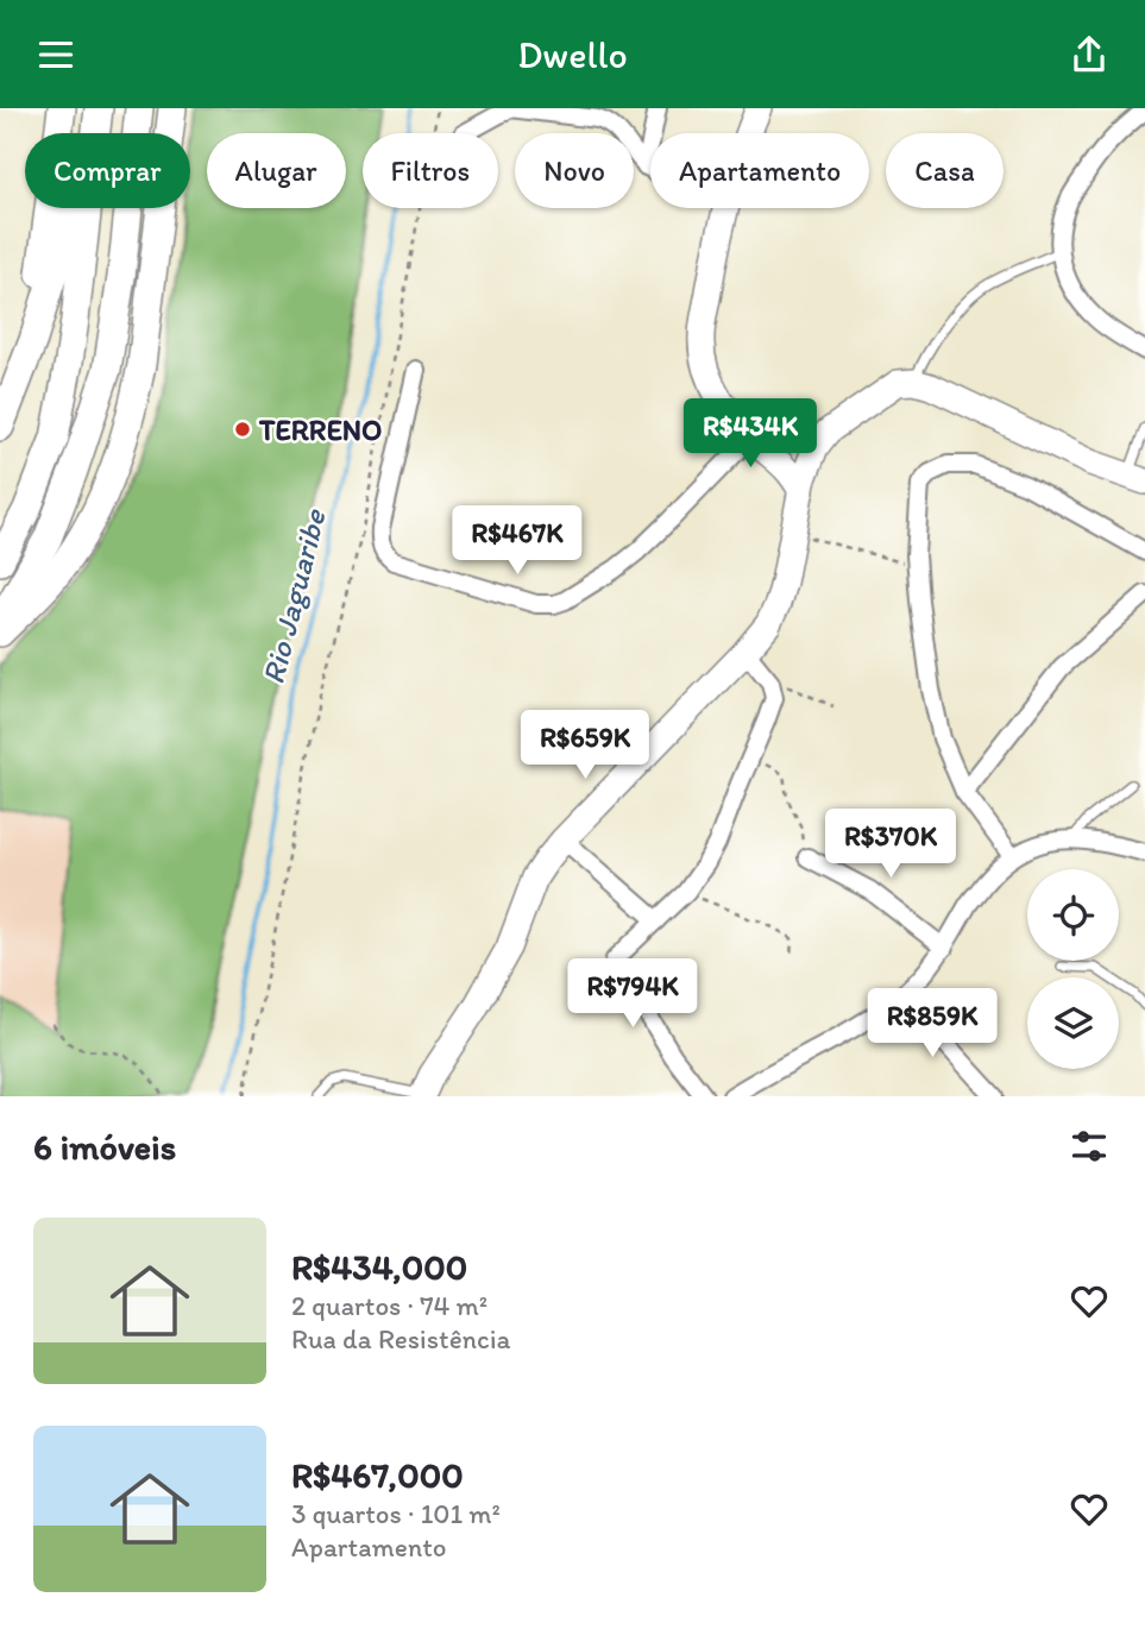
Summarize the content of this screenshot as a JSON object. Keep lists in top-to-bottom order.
{
  "water": ["Rio Jaguaribe"],
  "places": ["TERRENO"],
  "page": {
    "header": "Dwello",
    "chip": [
      "Comprar",
      "Alugar",
      "Filtros",
      "Novo",
      "Apartamento",
      "Casa"
    ],
    "price": [
      "R$434K",
      "R$467K",
      "R$659K",
      "R$370K",
      "R$794K",
      "R$859K"
    ],
    "heading": "6 imóveis",
    "list": [
      {
        "name": "R$434,000",
        "note": "2 quartos · 74 m² · Rua da Resistência"
      },
      {
        "name": "R$467,000",
        "note": "3 quartos · 101 m² · Apartamento"
      }
    ]
  }
}
